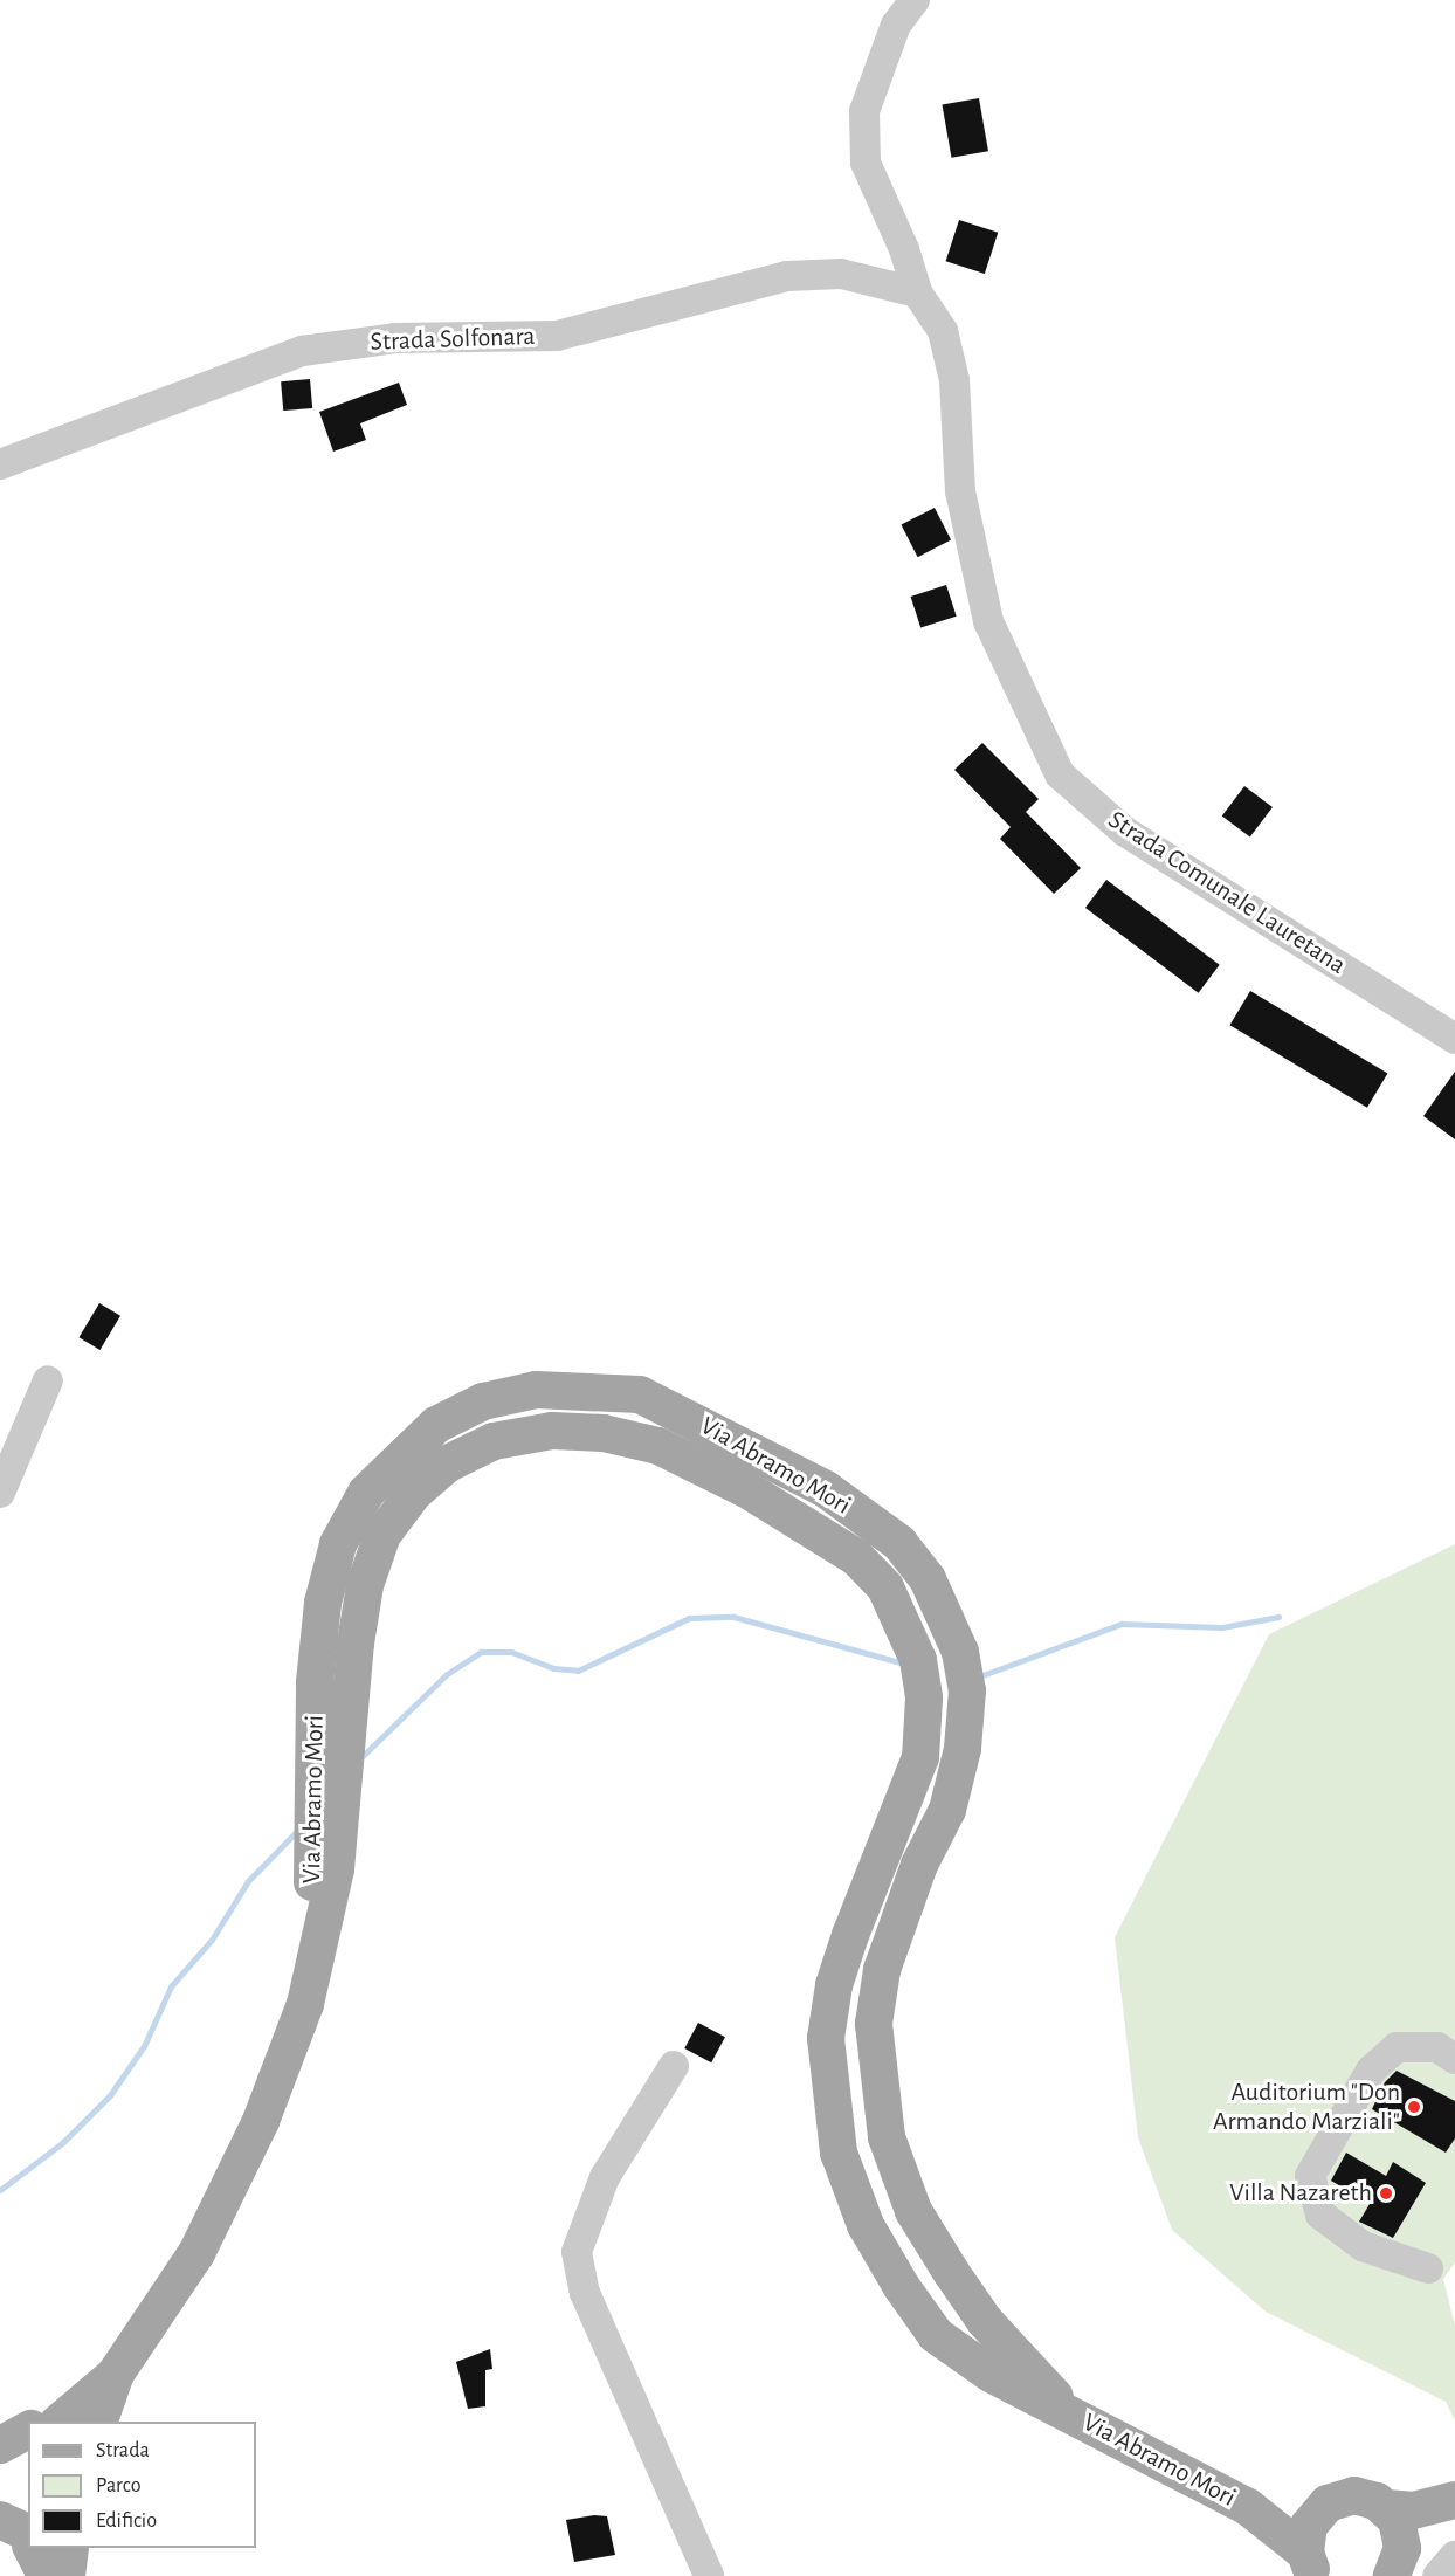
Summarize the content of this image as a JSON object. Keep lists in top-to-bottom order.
{
  "streets": {
    "main road": ["Via Abramo Mori"],
    "street": ["Strada Solfonara", "Strada Comunale Lauretana"]
  },
  "crossings": [
    ["Strada Solfonara", "Strada Comunale Lauretana"]
  ],
  "places": ["Auditorium \"Don Armando Marziali\"", "Villa Nazareth"],
  "legend": ["Strada", "Parco", "Edificio"]
}
